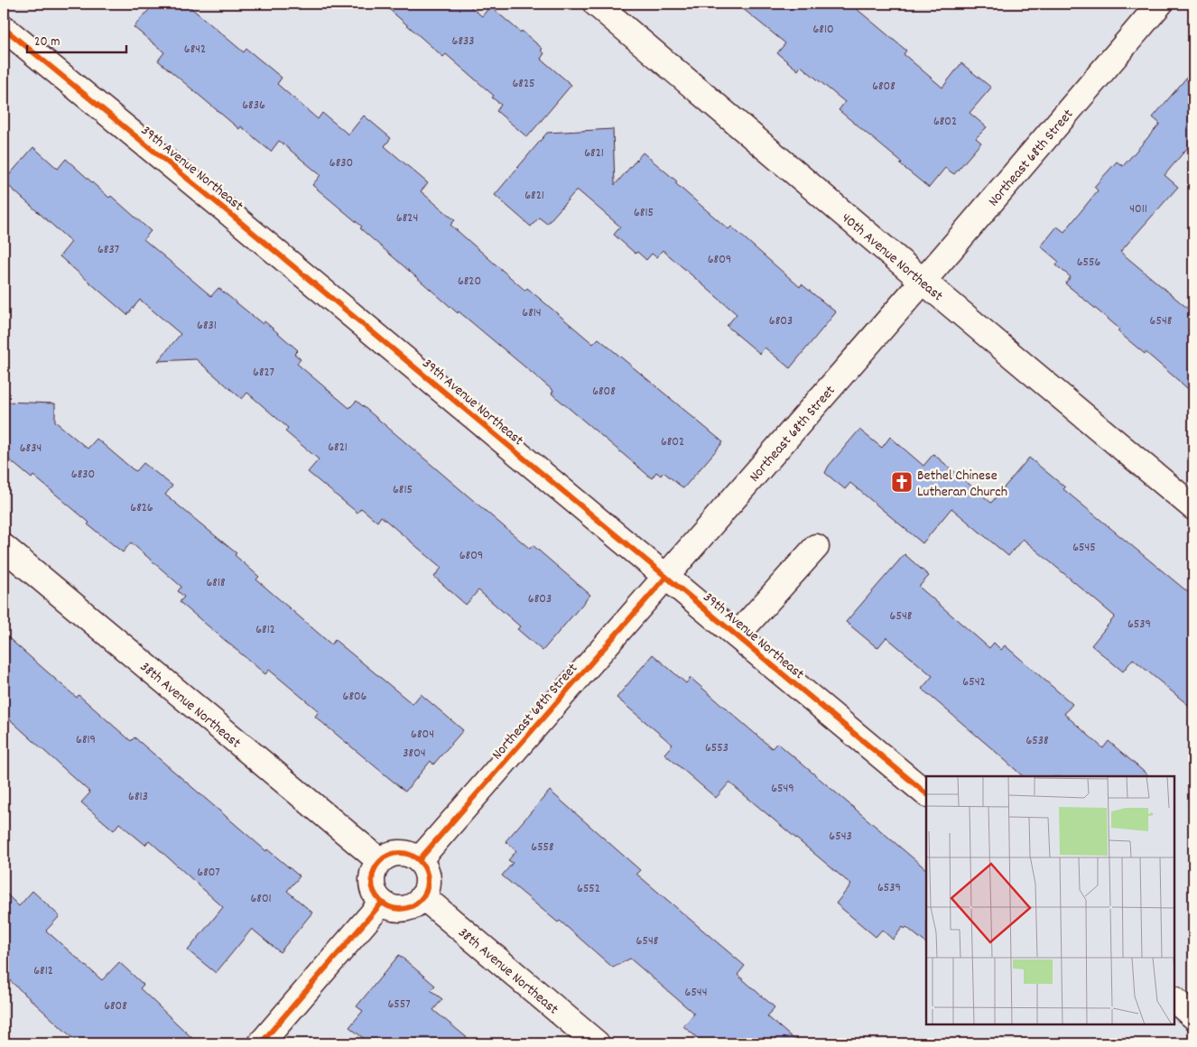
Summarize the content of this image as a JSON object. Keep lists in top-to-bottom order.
{
  "streets": {
    "street": [
      "Northeast 68th Street",
      "39th Avenue Northeast",
      "40th Avenue Northeast",
      "38th Avenue Northeast"
    ]
  },
  "crossings": [
    ["Northeast 68th Street", "39th Avenue Northeast"],
    ["Northeast 68th Street", "40th Avenue Northeast"],
    ["Northeast 68th Street", "38th Avenue Northeast"]
  ],
  "places": {
    "church": ["Bethel Chinese Lutheran Church"]
  },
  "house_numbers": [
    "6810",
    "6833",
    "6842",
    "6825",
    "6808",
    "6836",
    "6802",
    "6821",
    "6830",
    "6821",
    "4011",
    "6815",
    "6824",
    "6837",
    "6809",
    "6556",
    "6820",
    "6814",
    "6803",
    "6548",
    "6831",
    "6827",
    "6808",
    "6802",
    "6821",
    "6834",
    "6830",
    "6815",
    "6826",
    "6545",
    "6809",
    "6818",
    "6803",
    "6548",
    "6539",
    "6812",
    "6542",
    "6806",
    "6804",
    "6819",
    "6538",
    "6553",
    "3804",
    "6549",
    "6813",
    "6543",
    "6558",
    "6807",
    "6539",
    "6552",
    "6801",
    "6548",
    "6812",
    "6544",
    "6557",
    "6808"
  ],
  "scale_bar": "20 m"
}
